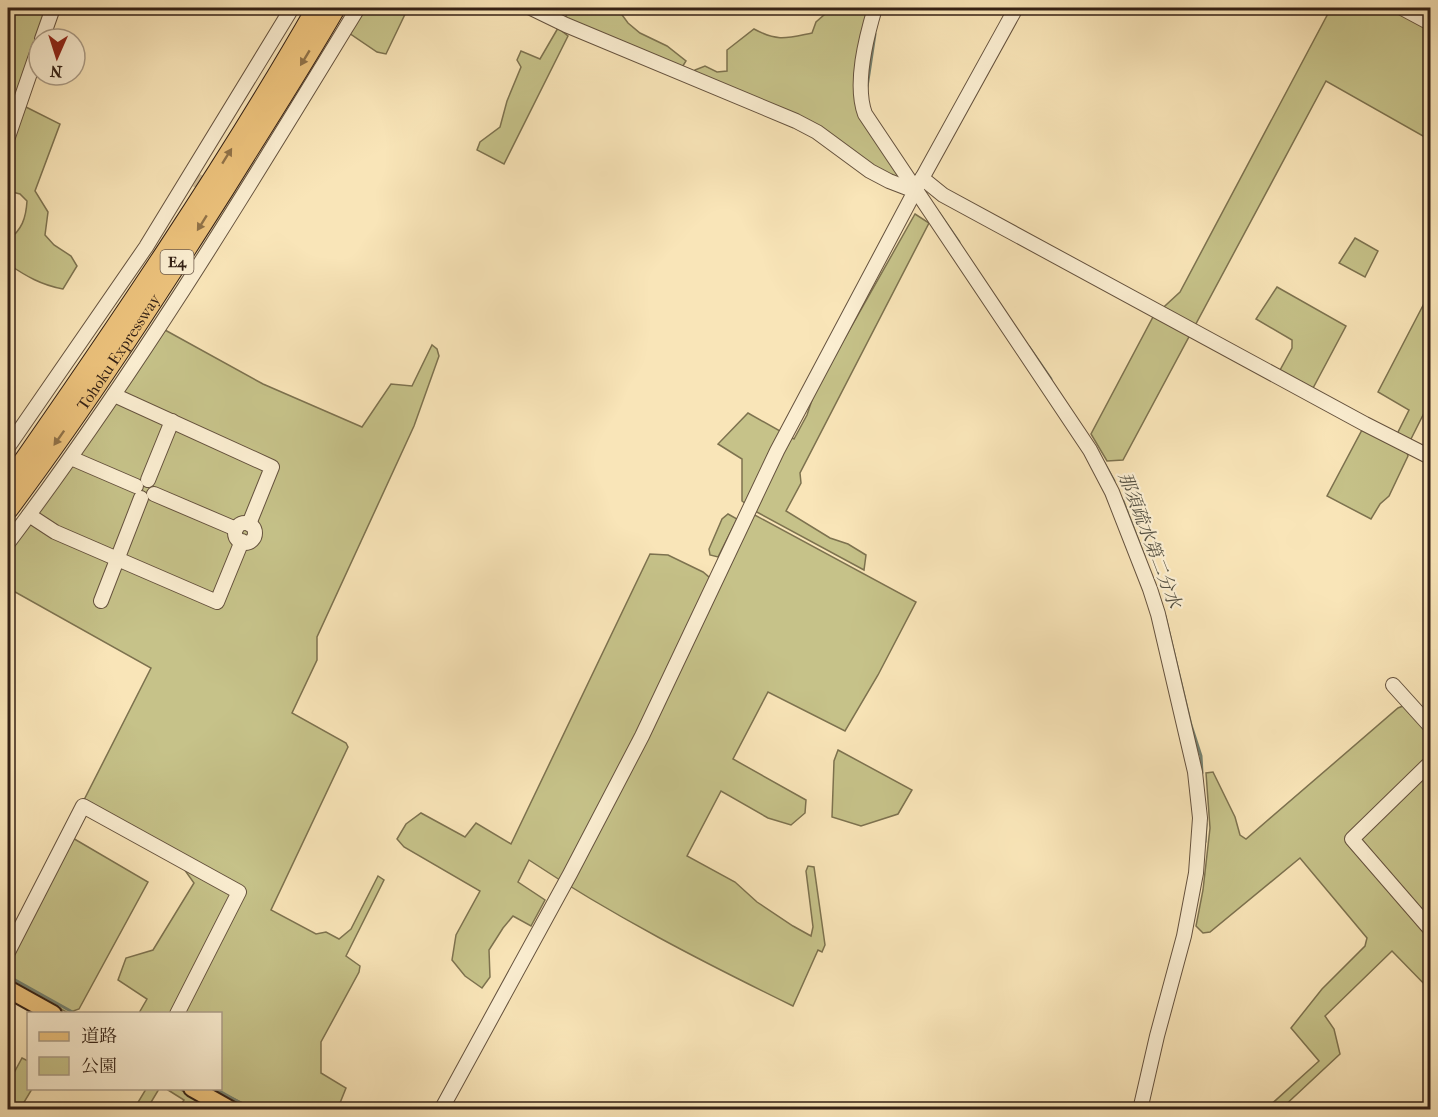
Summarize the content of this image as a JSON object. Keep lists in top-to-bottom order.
{
  "streets": {
    "highway": ["E4", "Tohoku Expressway"]
  },
  "water": ["那須疏水第二分水"],
  "legend": ["道路", "公園"],
  "north": "bottom"
}
